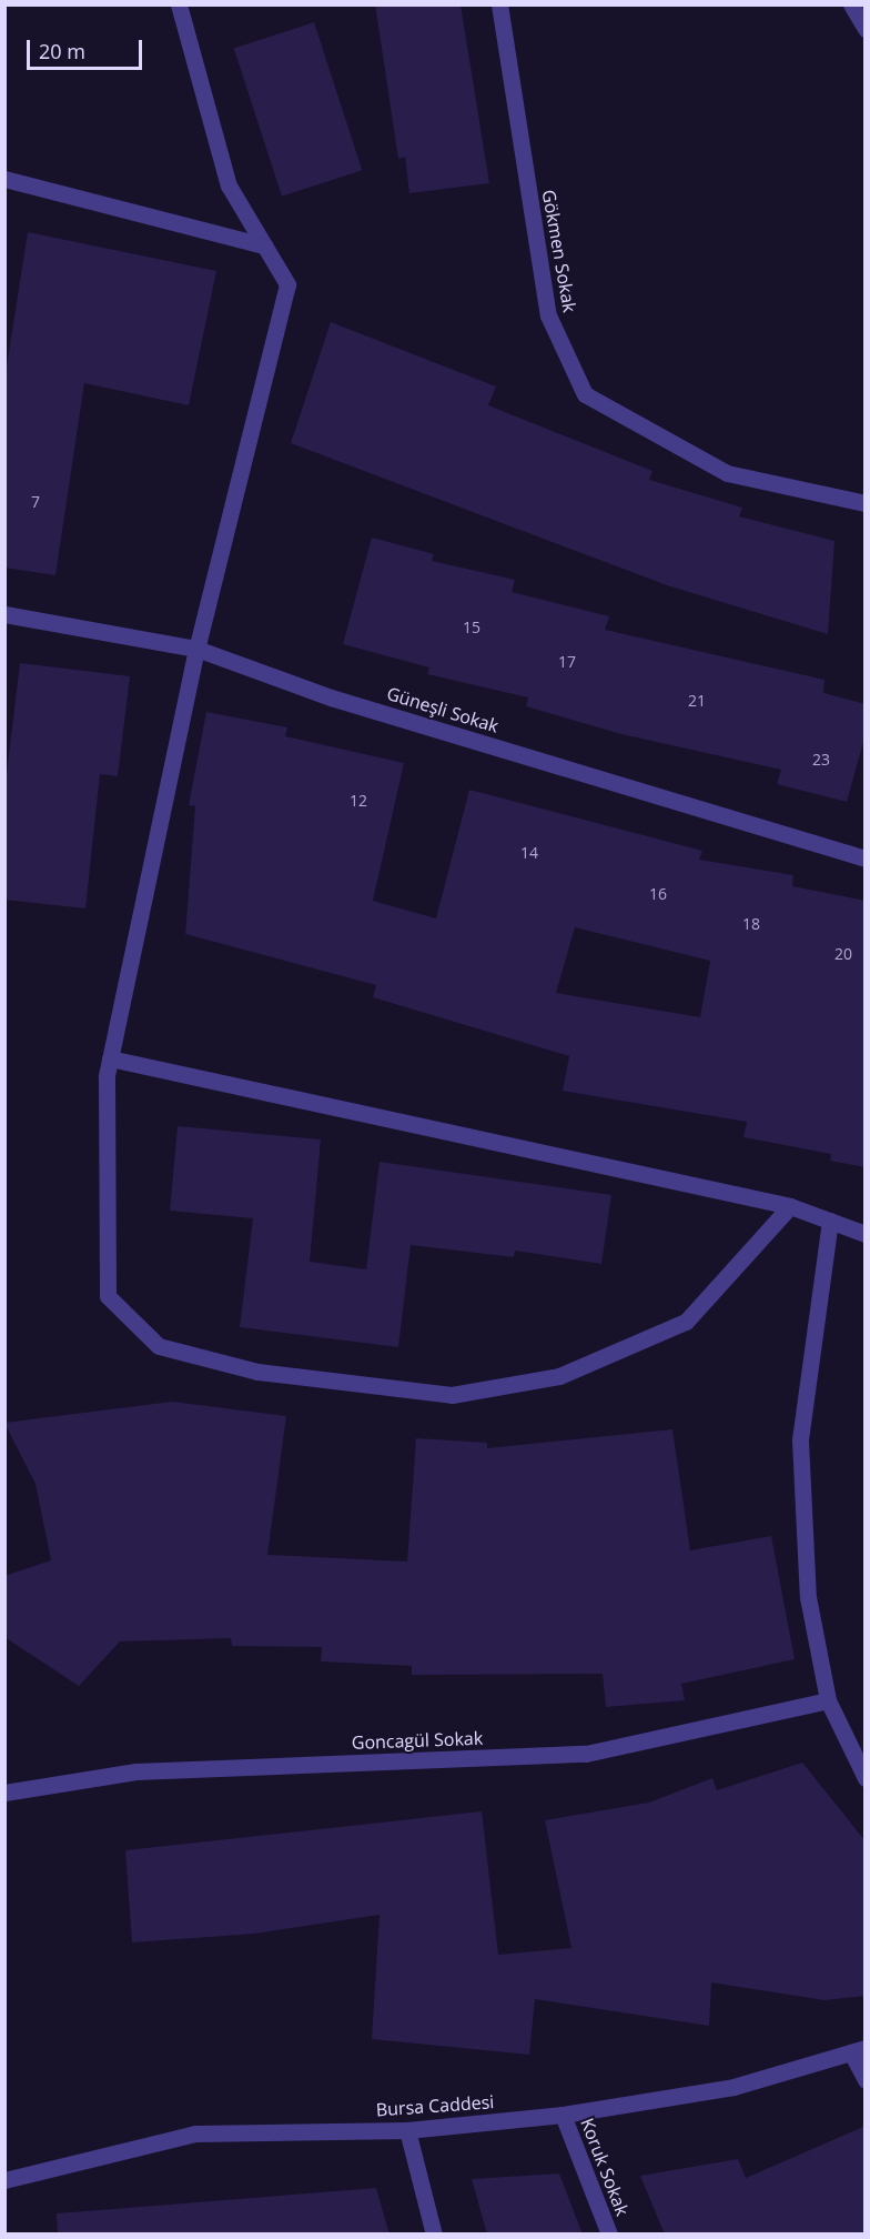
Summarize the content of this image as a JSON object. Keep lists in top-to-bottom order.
{
  "streets": {
    "street": [
      "Gökmen Sokak",
      "Güneşli Sokak",
      "Goncagül Sokak",
      "Bursa Caddesi",
      "Koruk Sokak"
    ]
  },
  "crossings": [
    ["Bursa Caddesi", "Koruk Sokak"]
  ],
  "house_numbers": [
    "7",
    "15",
    "17",
    "21",
    "23",
    "12",
    "14",
    "16",
    "18",
    "20"
  ],
  "scale_bar": "20 m"
}
